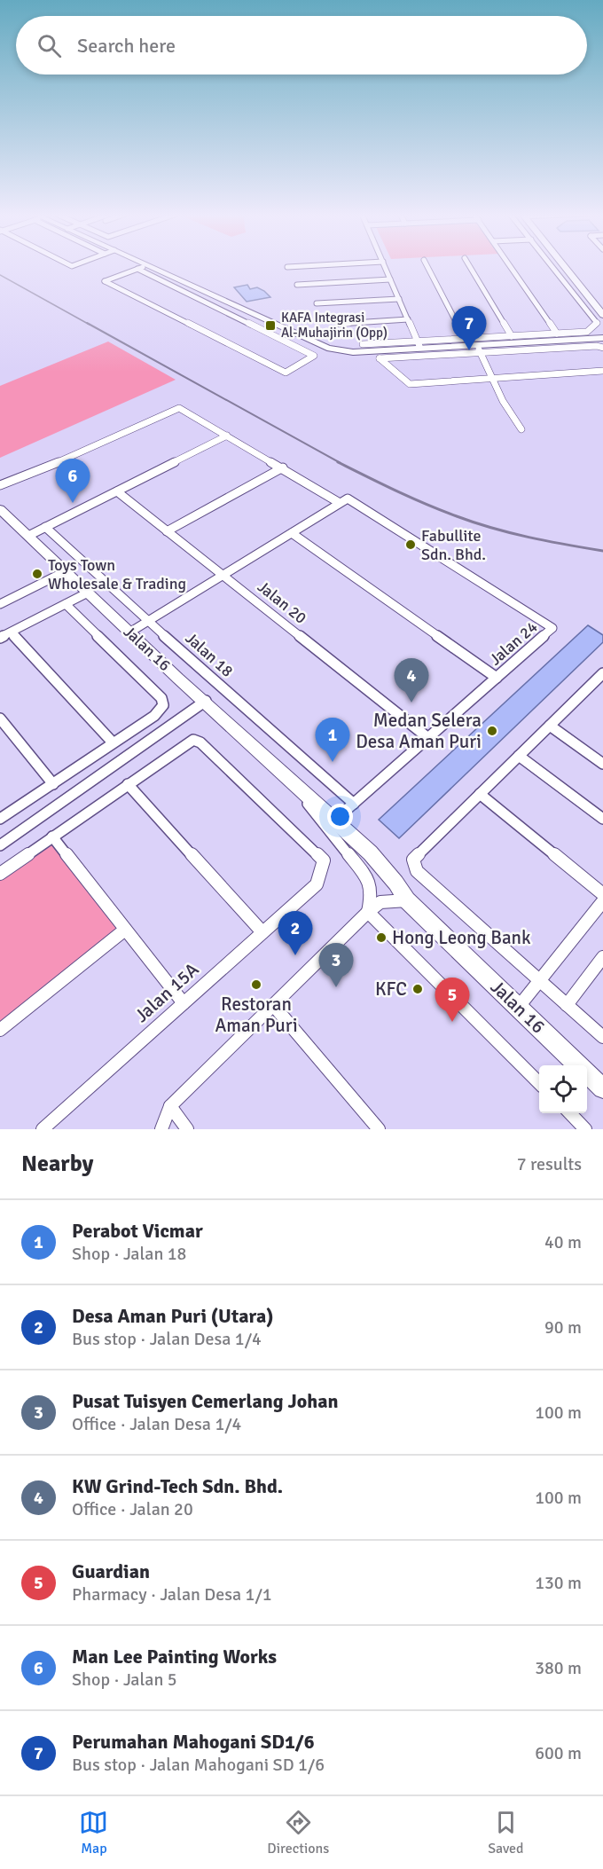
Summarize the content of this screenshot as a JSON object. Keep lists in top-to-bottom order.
{
  "streets": {
    "street": [
      "Jalan 20",
      "Jalan 24",
      "Jalan 16",
      "Jalan 18",
      "Jalan 15A"
    ]
  },
  "crossings": [
    ["Jalan 20", "Jalan 24"],
    ["Jalan 24", "Jalan 16"],
    ["Jalan 24", "Jalan 18"]
  ],
  "places": {
    "transit": ["KAFA Integrasi Al-Muhajirin (Opp)"],
    "other": [
      "Fabullite Sdn. Bhd.",
      "Toys Town Wholesale & Trading",
      "Medan Selera Desa Aman Puri",
      "Hong Leong Bank",
      "Restoran Aman Puri",
      "KFC"
    ]
  },
  "page": {
    "search": "Search here",
    "pins": [
      "7",
      "6",
      "4",
      "1",
      "2",
      "3",
      "5"
    ],
    "heading": ["Nearby", "7 results"],
    "list": [
      {
        "mark": "1",
        "name": "Perabot Vicmar",
        "note": "Shop · Jalan 18",
        "value": "40 m"
      },
      {
        "mark": "2",
        "name": "Desa Aman Puri (Utara)",
        "note": "Bus stop · Jalan Desa 1/4",
        "value": "90 m"
      },
      {
        "mark": "3",
        "name": "Pusat Tuisyen Cemerlang Johan",
        "note": "Office · Jalan Desa 1/4",
        "value": "100 m"
      },
      {
        "mark": "4",
        "name": "KW Grind-Tech Sdn. Bhd.",
        "note": "Office · Jalan 20",
        "value": "100 m"
      },
      {
        "mark": "5",
        "name": "Guardian",
        "note": "Pharmacy · Jalan Desa 1/1",
        "value": "130 m"
      },
      {
        "mark": "6",
        "name": "Man Lee Painting Works",
        "note": "Shop · Jalan 5",
        "value": "380 m"
      },
      {
        "mark": "7",
        "name": "Perumahan Mahogani SD1/6",
        "note": "Bus stop · Jalan Mahogani SD 1/6",
        "value": "600 m"
      }
    ],
    "nav": ["Map", "Directions", "Saved"]
  }
}
